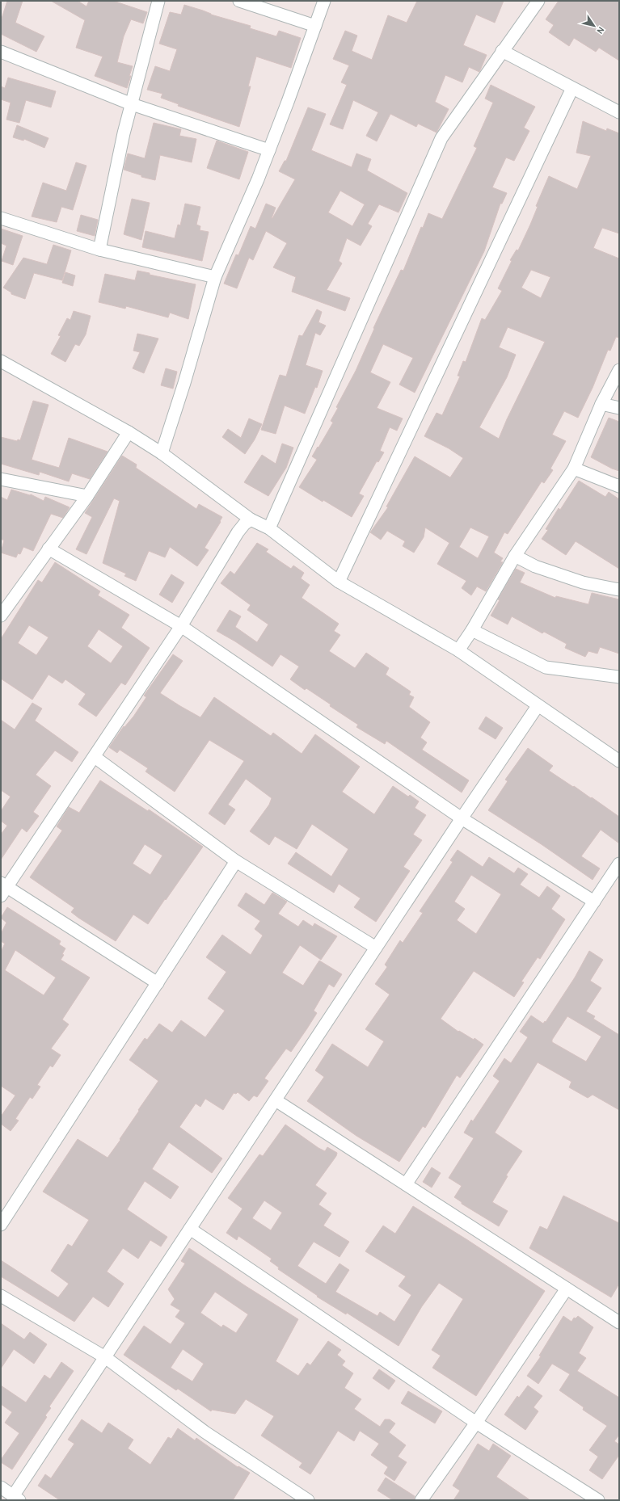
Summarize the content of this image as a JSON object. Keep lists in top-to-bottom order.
{
  "north": "bottom right"
}
